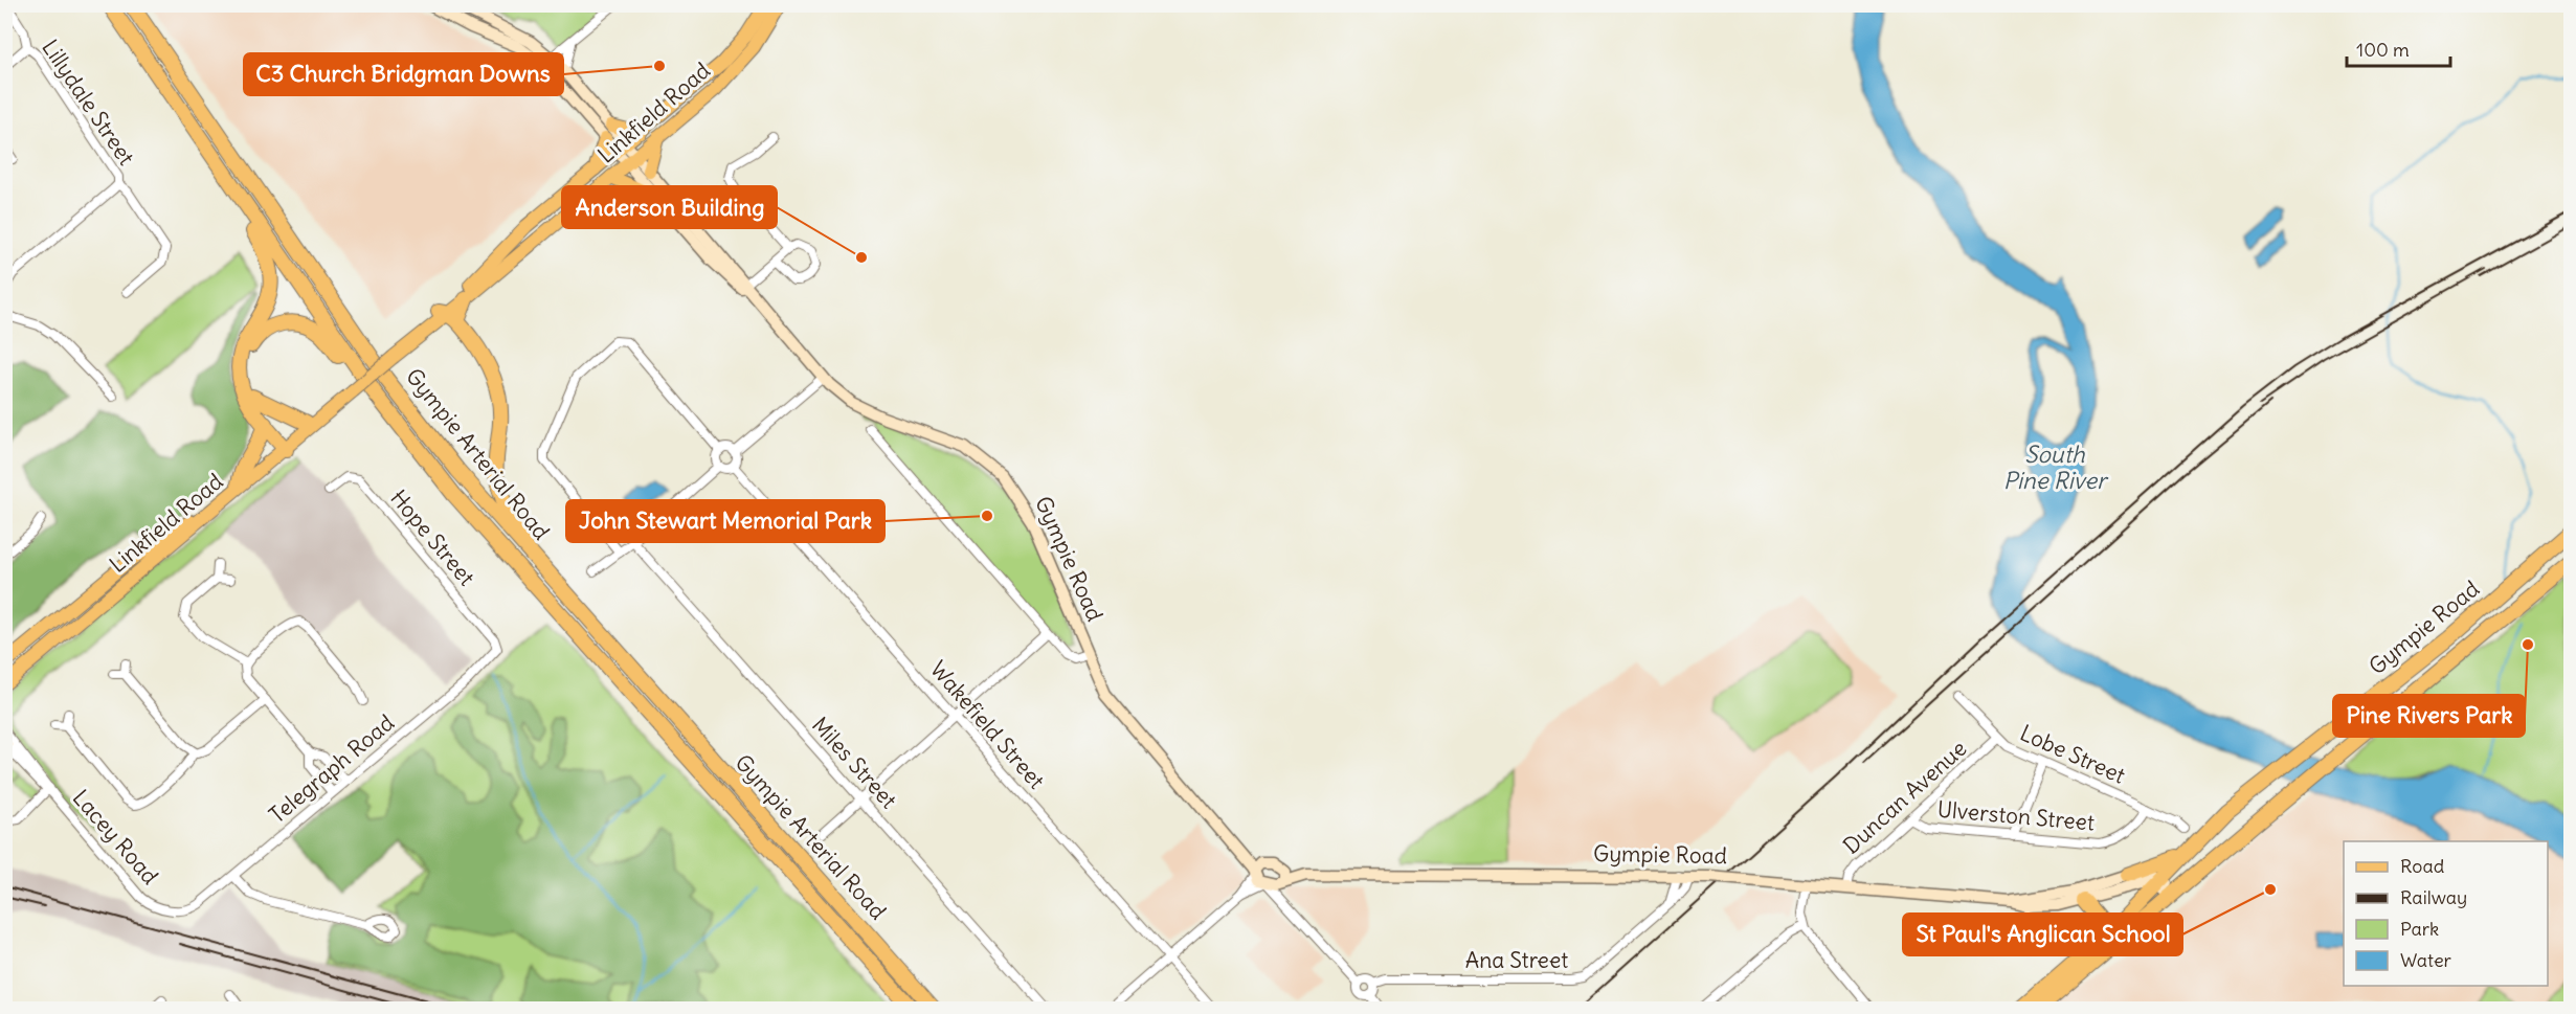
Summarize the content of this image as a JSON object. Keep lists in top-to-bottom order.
{
  "streets": {
    "highway": ["Gympie Arterial Road", "Gympie Road"],
    "main road": ["Linkfield Road"],
    "street": [
      "Lillydale Street",
      "Hope Street",
      "Wakefield Street",
      "Lobe Street",
      "Miles Street",
      "Telegraph Road",
      "Duncan Avenue",
      "Ulverston Street",
      "Lacey Road",
      "Ana Street"
    ]
  },
  "crossings": [
    ["Linkfield Road", "Gympie Road"],
    ["Hope Street", "Telegraph Road"],
    ["Gympie Road", "Duncan Avenue"],
    ["Gympie Road", "Ana Street"],
    ["Lobe Street", "Duncan Avenue"],
    ["Lobe Street", "Ulverston Street"],
    ["Telegraph Road", "Lacey Road"],
    ["Duncan Avenue", "Ulverston Street"]
  ],
  "water": ["South Pine River"],
  "places": [
    "C3 Church Bridgman Downs",
    "Anderson Building",
    "John Stewart Memorial Park",
    "Pine Rivers Park",
    "St Paul's Anglican School"
  ],
  "legend": [
    "Road",
    "Railway",
    "Park",
    "Water"
  ],
  "scale_bar": "100 m"
}
